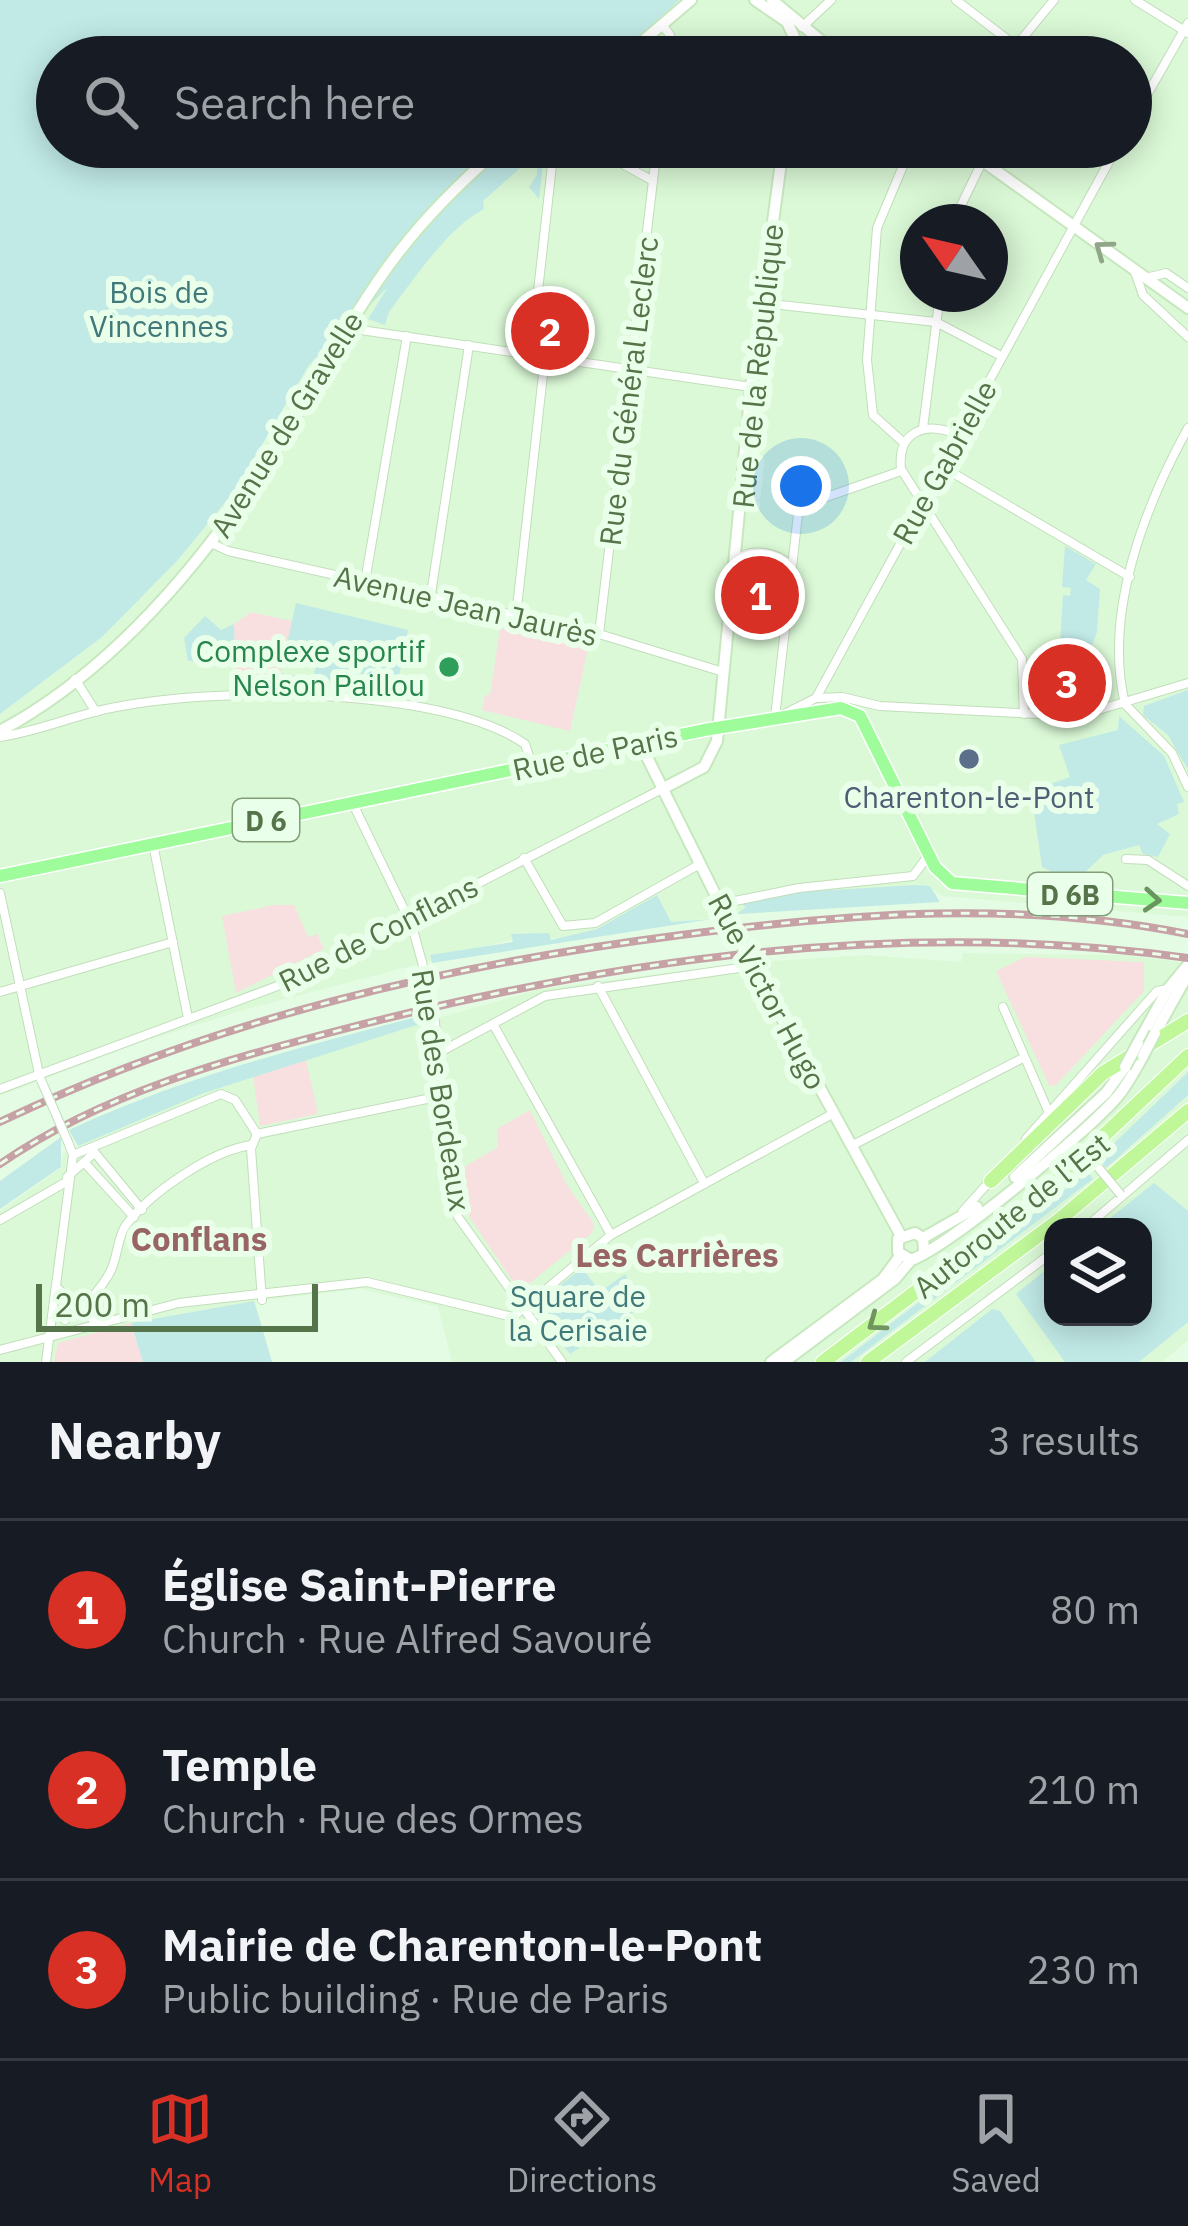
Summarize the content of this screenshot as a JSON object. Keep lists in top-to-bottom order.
{
  "streets": {
    "highway": ["Autoroute de l’Est"],
    "main road": [
      "Rue de la République",
      "Avenue de Gravelle",
      "Rue de Paris",
      "D 6",
      "D 6B",
      "Rue de Conflans",
      "Rue Victor Hugo"
    ],
    "street": [
      "Rue du Général Leclerc",
      "Rue Gabrielle",
      "Avenue Jean Jaurès",
      "Rue des Bordeaux"
    ]
  },
  "crossings": [
    ["Rue de la République", "Avenue Jean Jaurès"],
    ["Rue de la République", "Rue de Paris"],
    ["Rue de la République", "Rue de Conflans"],
    ["Rue du Général Leclerc", "Avenue Jean Jaurès"],
    ["Avenue de Gravelle", "Avenue Jean Jaurès"],
    ["Rue Gabrielle", "Rue de Paris"],
    ["Rue de Paris", "D 6B"],
    ["Rue de Paris", "Rue de Conflans"],
    ["Rue de Paris", "Rue Victor Hugo"],
    ["Rue de Paris", "Rue des Bordeaux"],
    ["Rue de Conflans", "Rue Victor Hugo"],
    ["Rue de Conflans", "Rue des Bordeaux"]
  ],
  "districts": ["Conflans", "Les Carrières"],
  "parks": ["Bois de Vincennes", "Square de la Cerisaie"],
  "places": ["Complexe sportif Nelson Paillou", "Charenton-le-Pont"],
  "scale_bar": "200 m",
  "north": "top left",
  "page": {
    "search": "Search here",
    "pins": ["2", "1", "3"],
    "scale": "200 m",
    "heading": ["Nearby", "3 results"],
    "list": [
      {
        "mark": "1",
        "name": "Église Saint-Pierre",
        "note": "Church · Rue Alfred Savouré",
        "value": "80 m"
      },
      {
        "mark": "2",
        "name": "Temple",
        "note": "Church · Rue des Ormes",
        "value": "210 m"
      },
      {
        "mark": "3",
        "name": "Mairie de Charenton-le-Pont",
        "note": "Public building · Rue de Paris",
        "value": "230 m"
      }
    ],
    "nav": ["Map", "Directions", "Saved"]
  }
}
